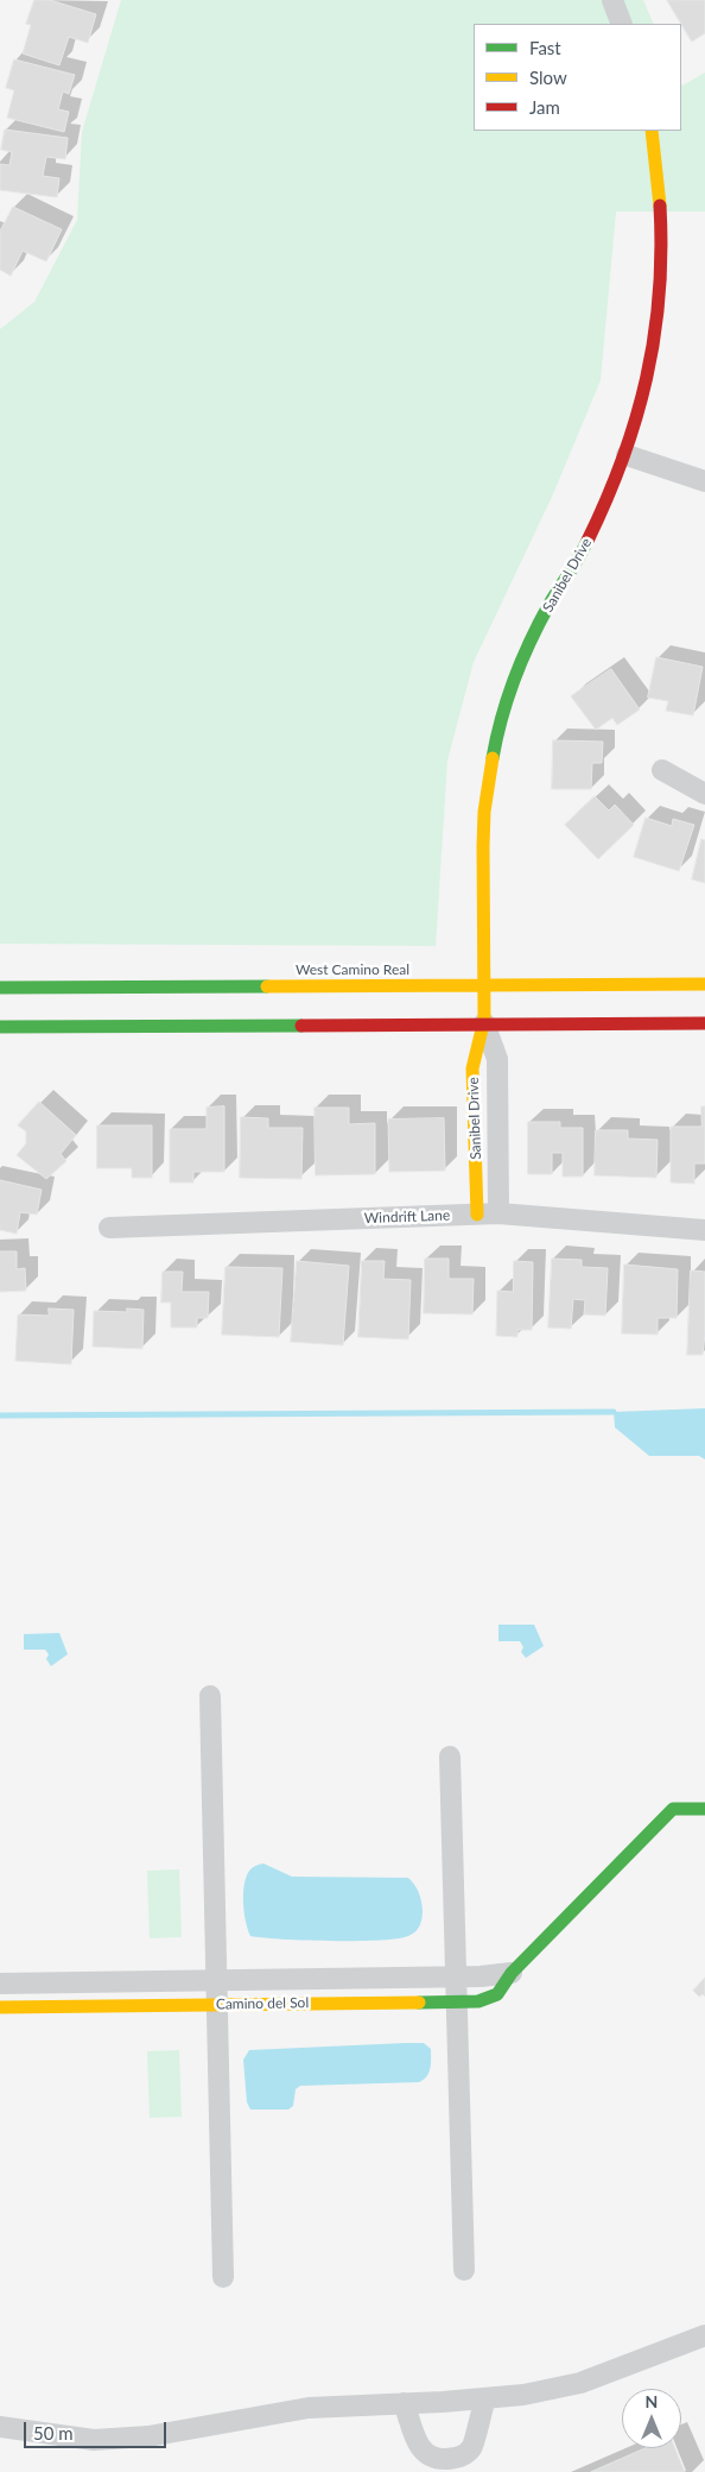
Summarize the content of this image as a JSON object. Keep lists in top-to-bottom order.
{
  "streets": {
    "street": [
      "Sanibel Drive",
      "West Camino Real",
      "Windrift Lane",
      "Camino del Sol"
    ]
  },
  "crossings": [
    ["Sanibel Drive", "West Camino Real"],
    ["Sanibel Drive", "Windrift Lane"]
  ],
  "legend": ["Fast", "Slow", "Jam"],
  "scale_bar": "50 m",
  "north": "top"
}
